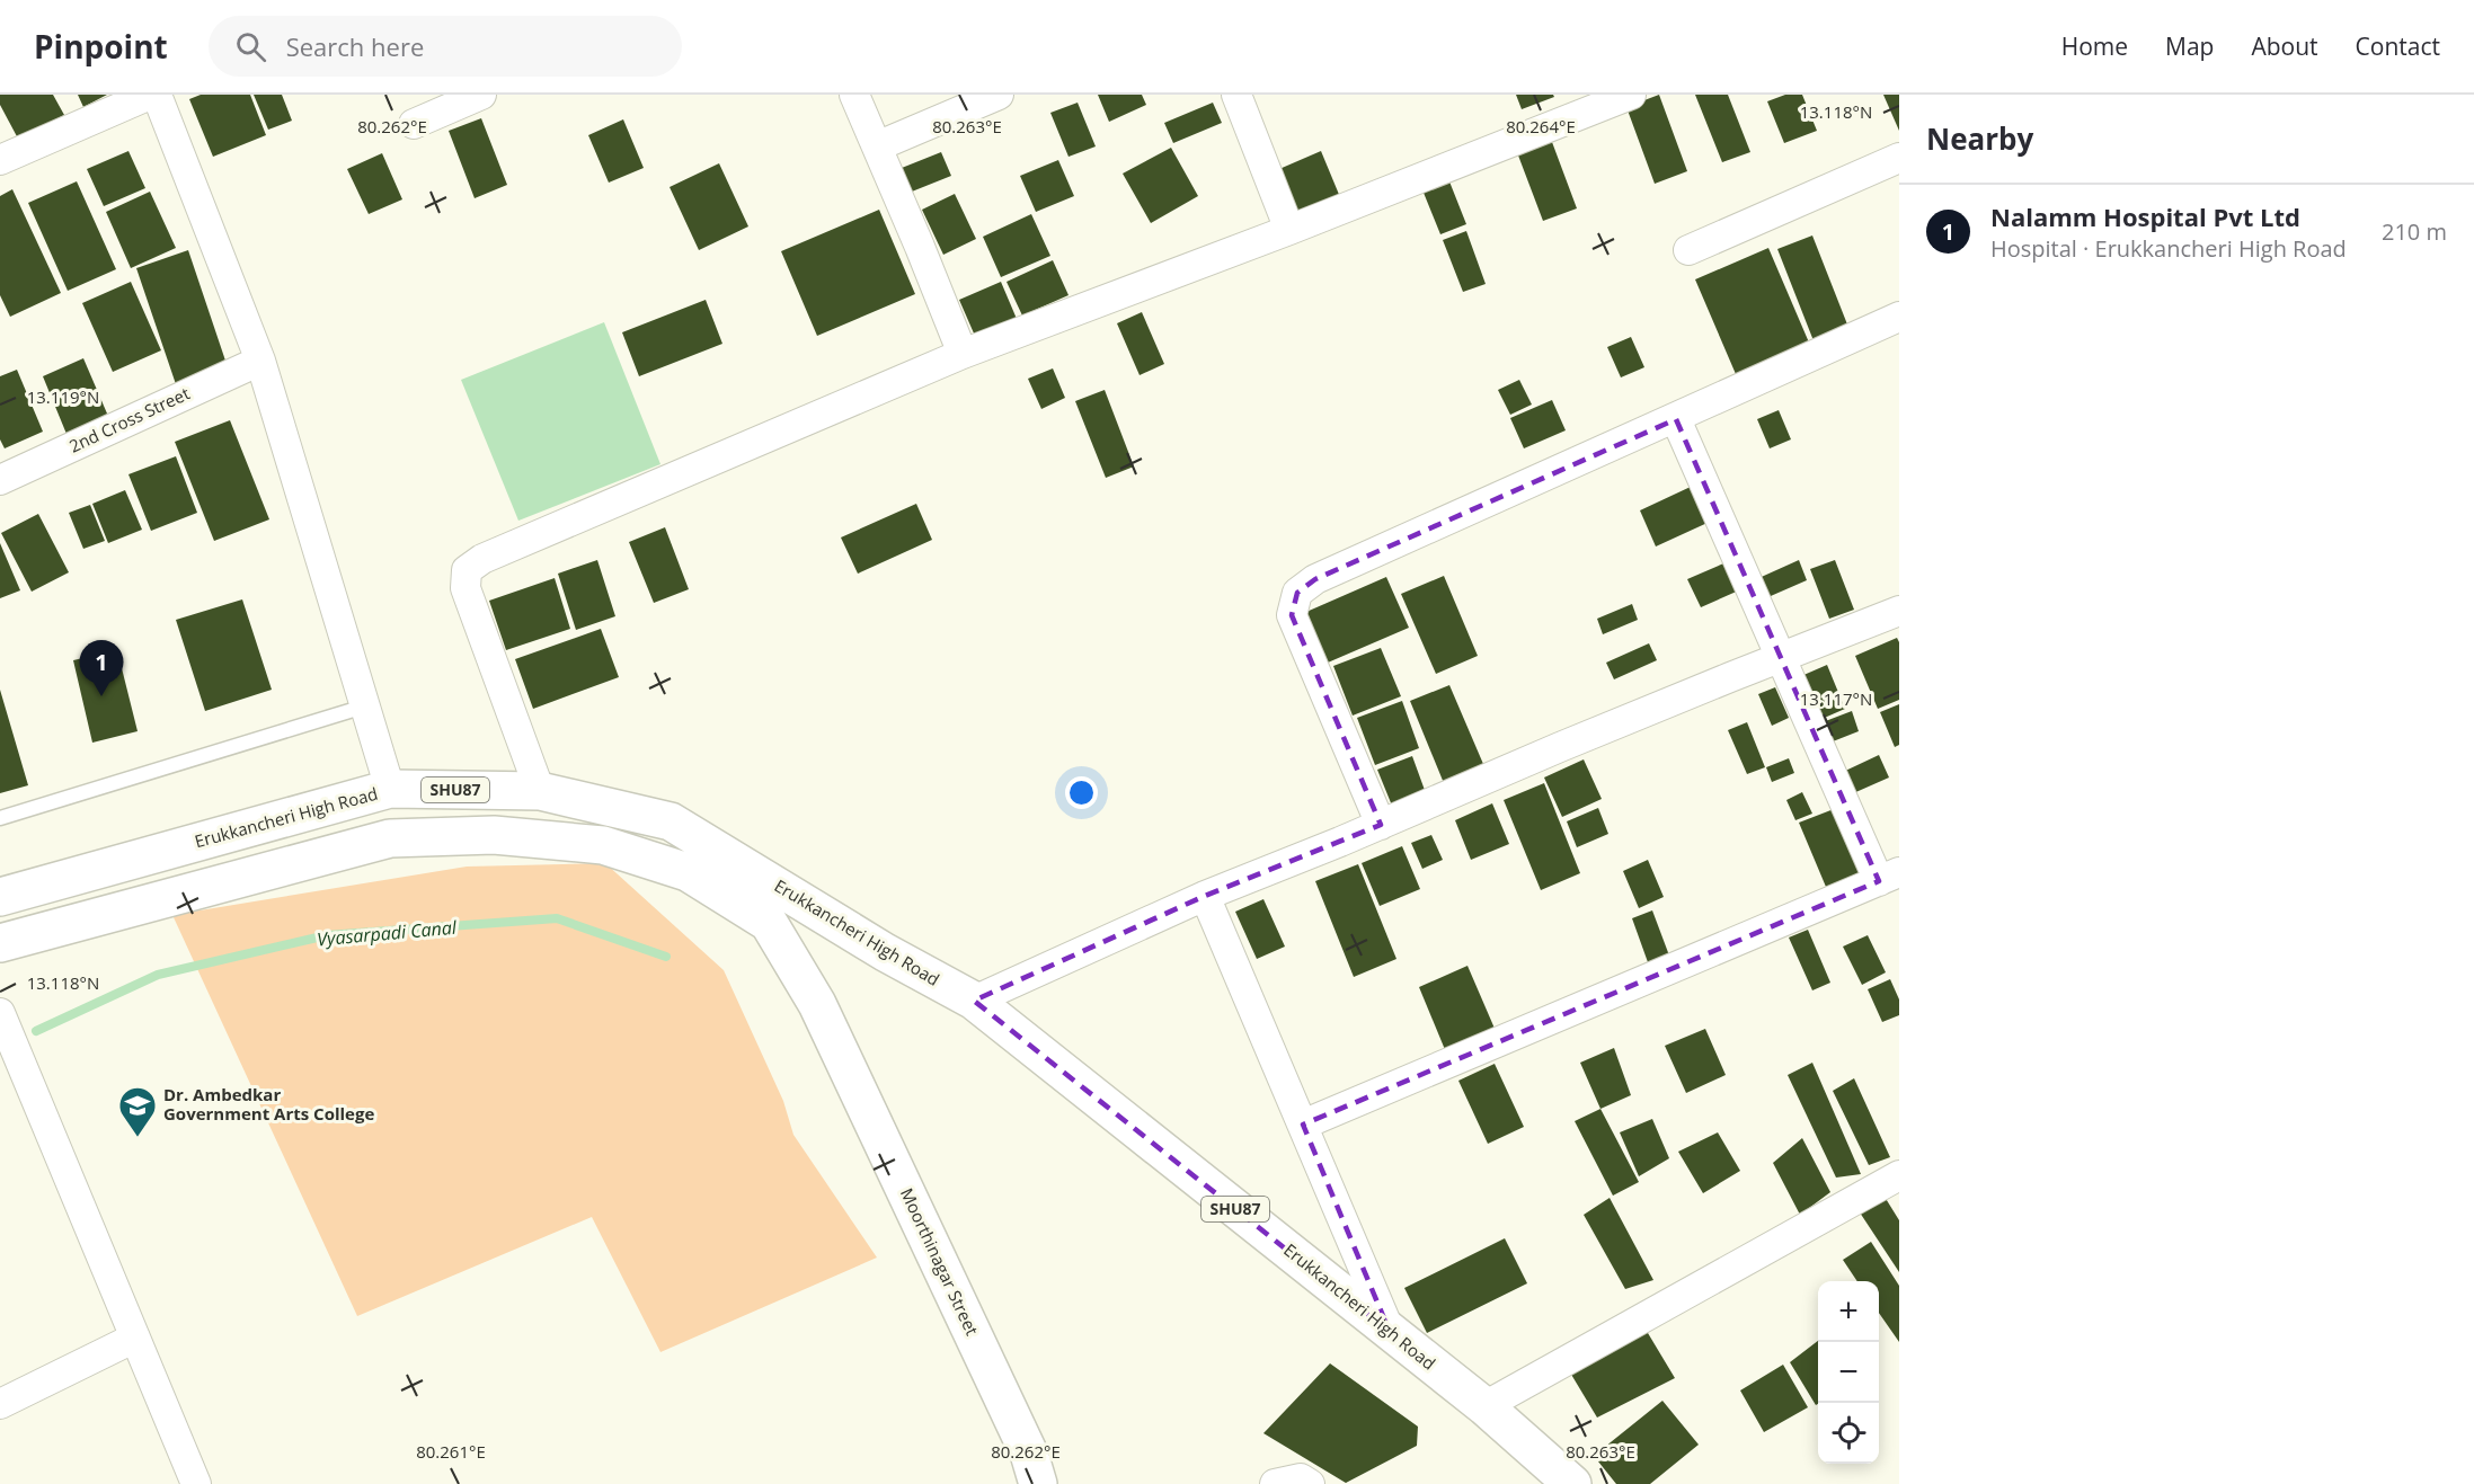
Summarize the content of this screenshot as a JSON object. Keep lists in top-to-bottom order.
{
  "streets": {
    "main road": ["SHU87", "Erukkancheri High Road", "Moorthinagar Street"],
    "street": ["2nd Cross Street"]
  },
  "water": ["Vyasarpadi Canal"],
  "places": {
    "school or university": ["Dr. Ambedkar Government Arts College"]
  },
  "page": {
    "header": "Pinpoint",
    "search": "Search here",
    "nav": [
      "Home",
      "Map",
      "About",
      "Contact"
    ],
    "heading": "Nearby",
    "list": [
      {
        "mark": "1",
        "name": "Nalamm Hospital Pvt Ltd",
        "note": "Hospital · Erukkancheri High Road",
        "value": "210 m"
      }
    ],
    "pins": "1",
    "map_buttons": ["+", "−"]
  },
  "coordinates": [
    "13.118°N",
    "80.262°E",
    "80.263°E",
    "80.264°E",
    "13.119°N",
    "13.117°N",
    "80.261°E"
  ]
}
